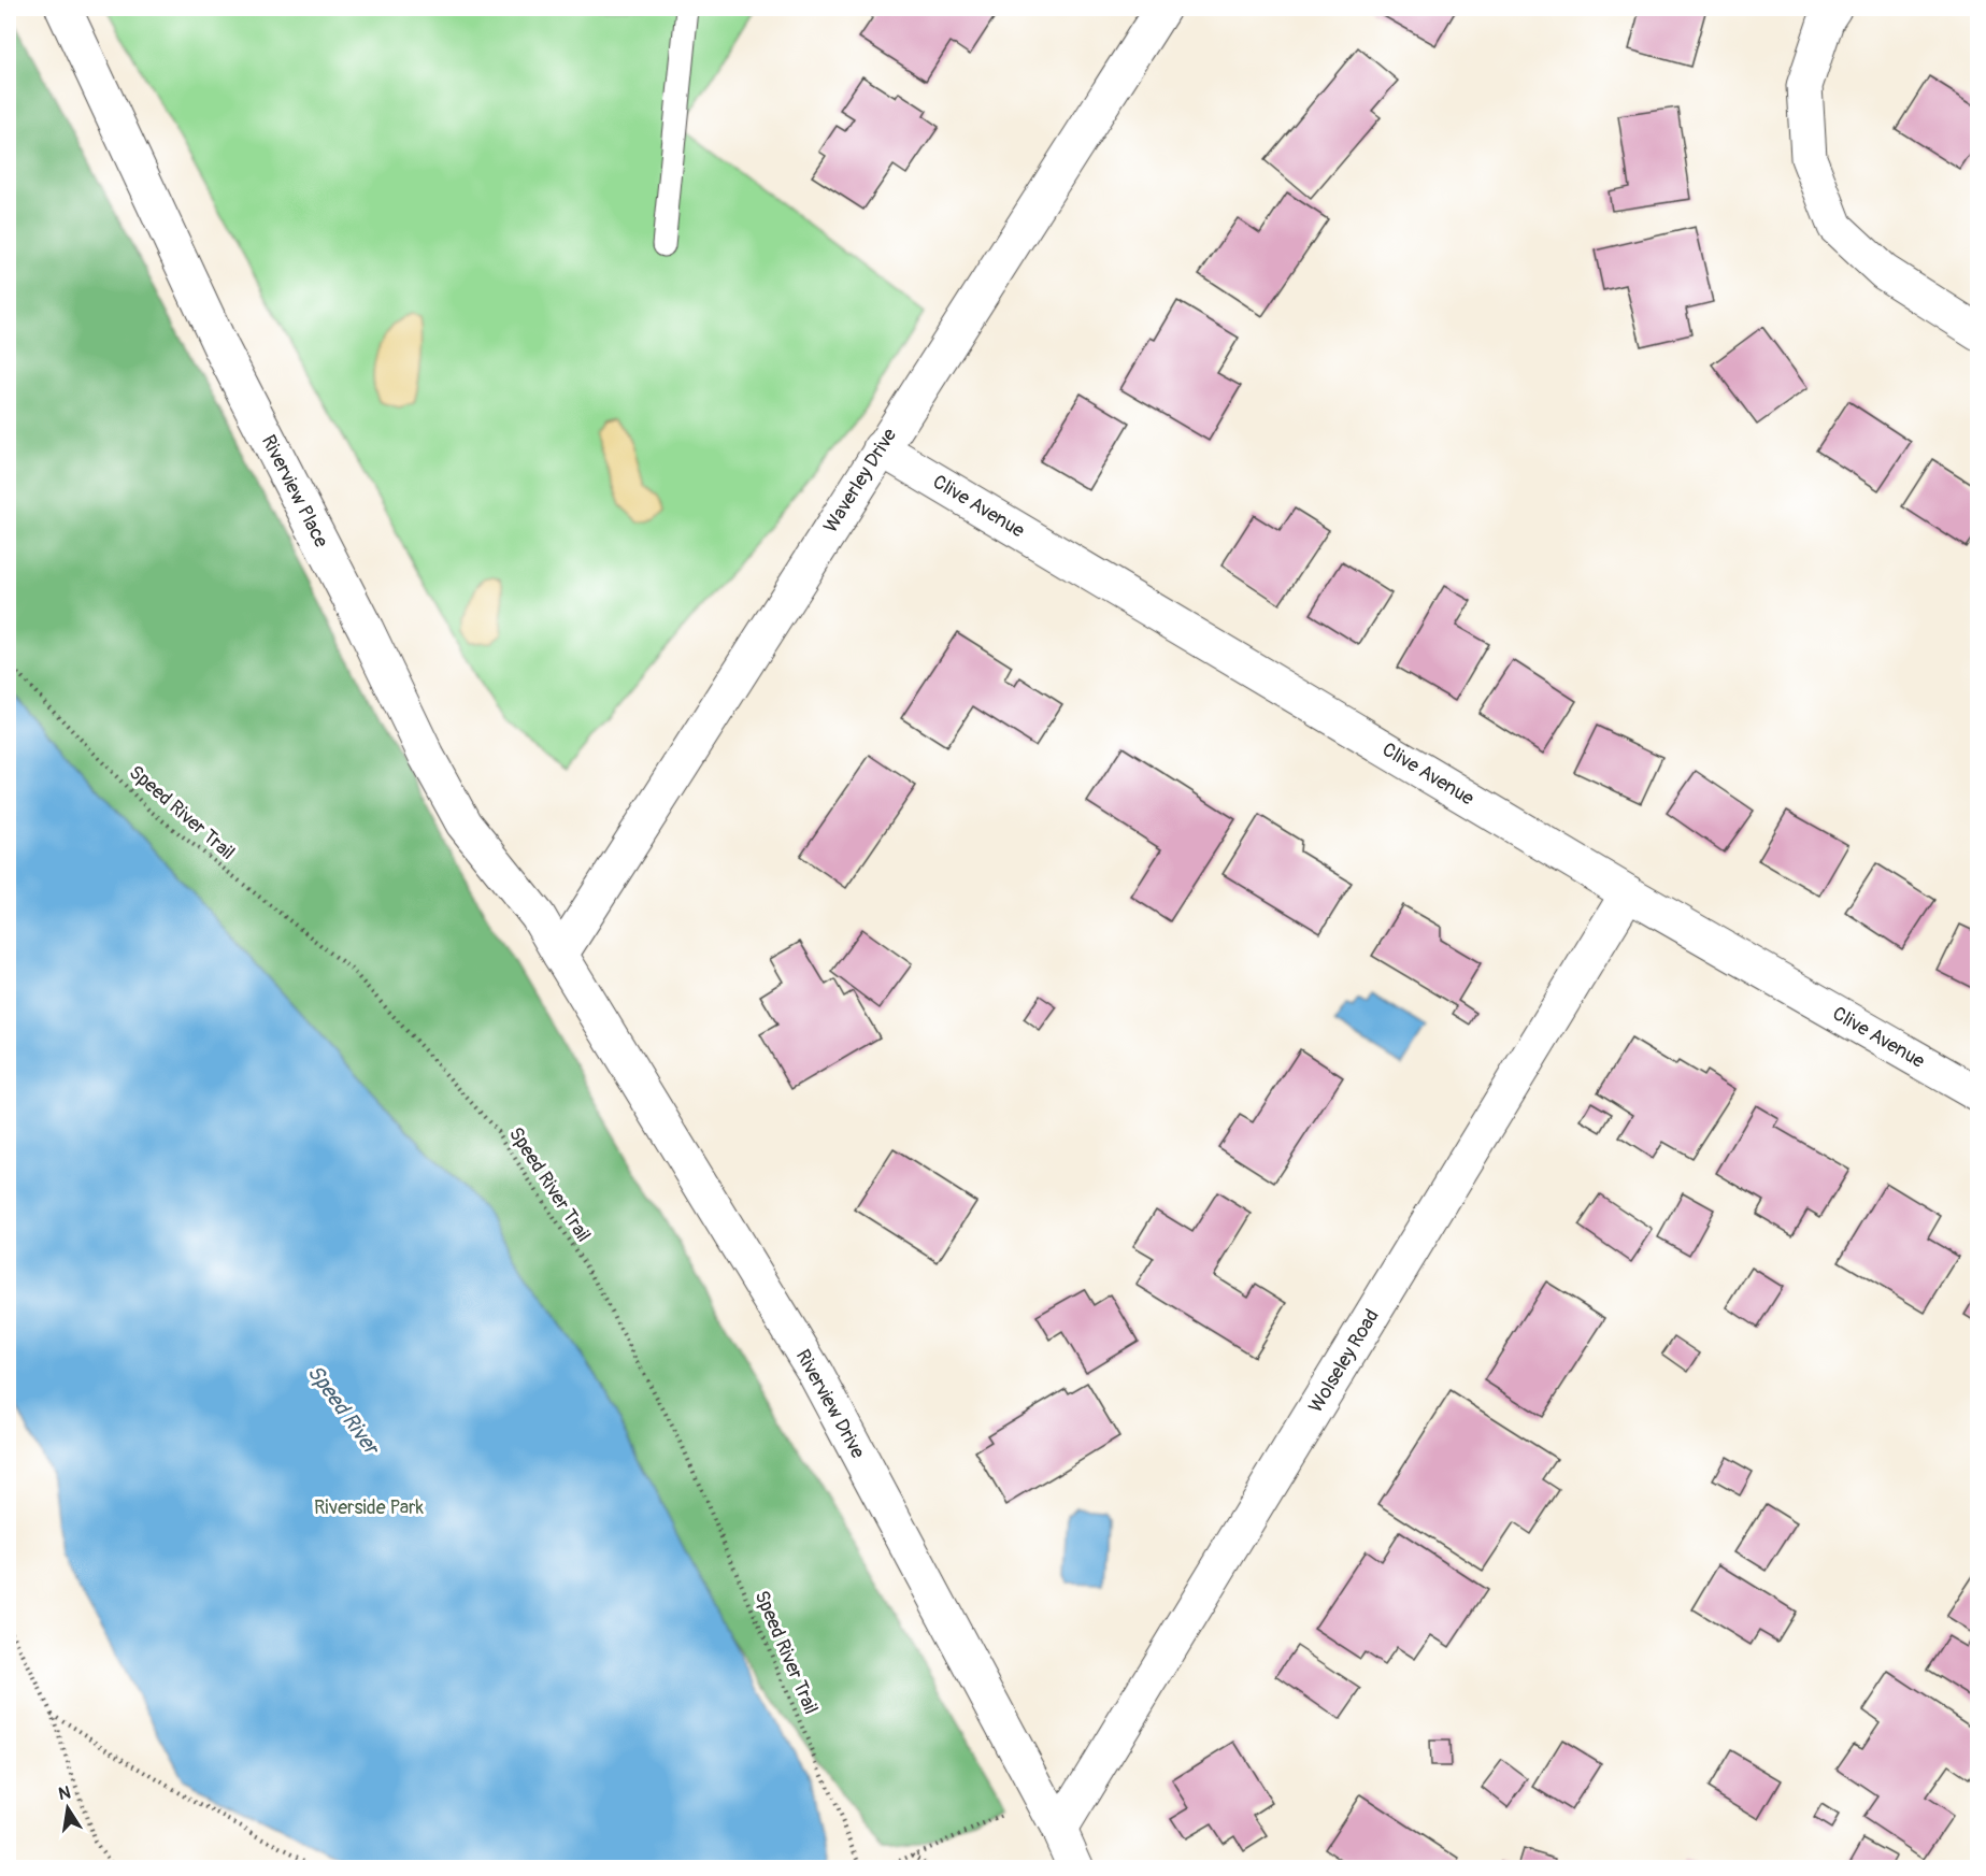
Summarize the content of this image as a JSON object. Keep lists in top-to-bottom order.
{
  "streets": {
    "street": [
      "Waverley Drive",
      "Riverview Place",
      "Clive Avenue",
      "Wolseley Road",
      "Riverview Drive"
    ],
    "path": ["Speed River Trail"]
  },
  "crossings": [
    ["Waverley Drive", "Riverview Place"],
    ["Waverley Drive", "Clive Avenue"],
    ["Waverley Drive", "Riverview Drive"],
    ["Riverview Place", "Riverview Drive"],
    ["Clive Avenue", "Wolseley Road"],
    ["Wolseley Road", "Riverview Drive"]
  ],
  "water": ["Speed River"],
  "parks": ["Riverside Park"],
  "north": "top"
}
